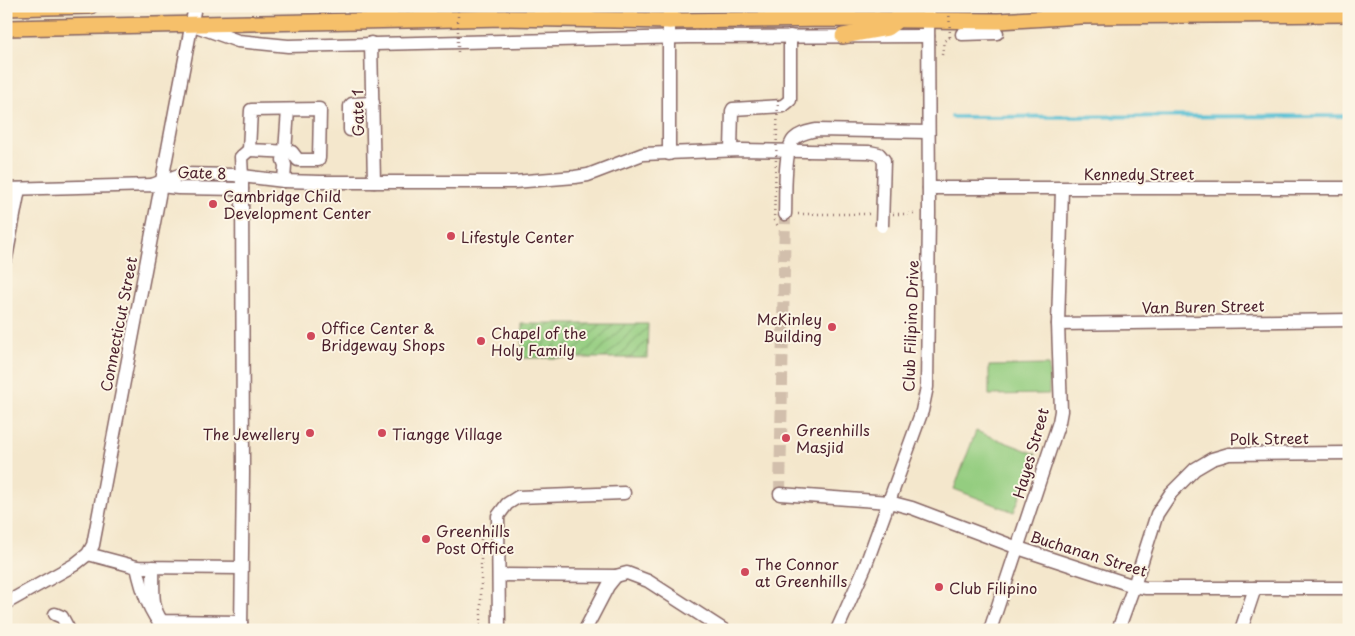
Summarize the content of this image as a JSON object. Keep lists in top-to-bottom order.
{
  "streets": {
    "street": [
      "Gate 1",
      "Gate 8",
      "Kennedy Street",
      "Van Buren Street",
      "Connecticut Street",
      "Club Filipino Drive",
      "Polk Street",
      "Hayes Street",
      "Buchanan Street"
    ]
  },
  "crossings": [
    ["Gate 1", "Gate 8"],
    ["Gate 8", "Connecticut Street"],
    ["Kennedy Street", "Club Filipino Drive"],
    ["Kennedy Street", "Hayes Street"],
    ["Van Buren Street", "Hayes Street"],
    ["Club Filipino Drive", "Buchanan Street"],
    ["Polk Street", "Buchanan Street"],
    ["Hayes Street", "Buchanan Street"]
  ],
  "places": [
    "Cambridge Child Development Center",
    "Lifestyle Center",
    "McKinley Building",
    "Office Center & Bridgeway Shops",
    "Chapel of the Holy Family",
    "The Jewellery",
    "Tiangge Village",
    "Greenhills Masjid",
    "Greenhills Post Office",
    "The Connor at Greenhills",
    "Club Filipino"
  ]
}
